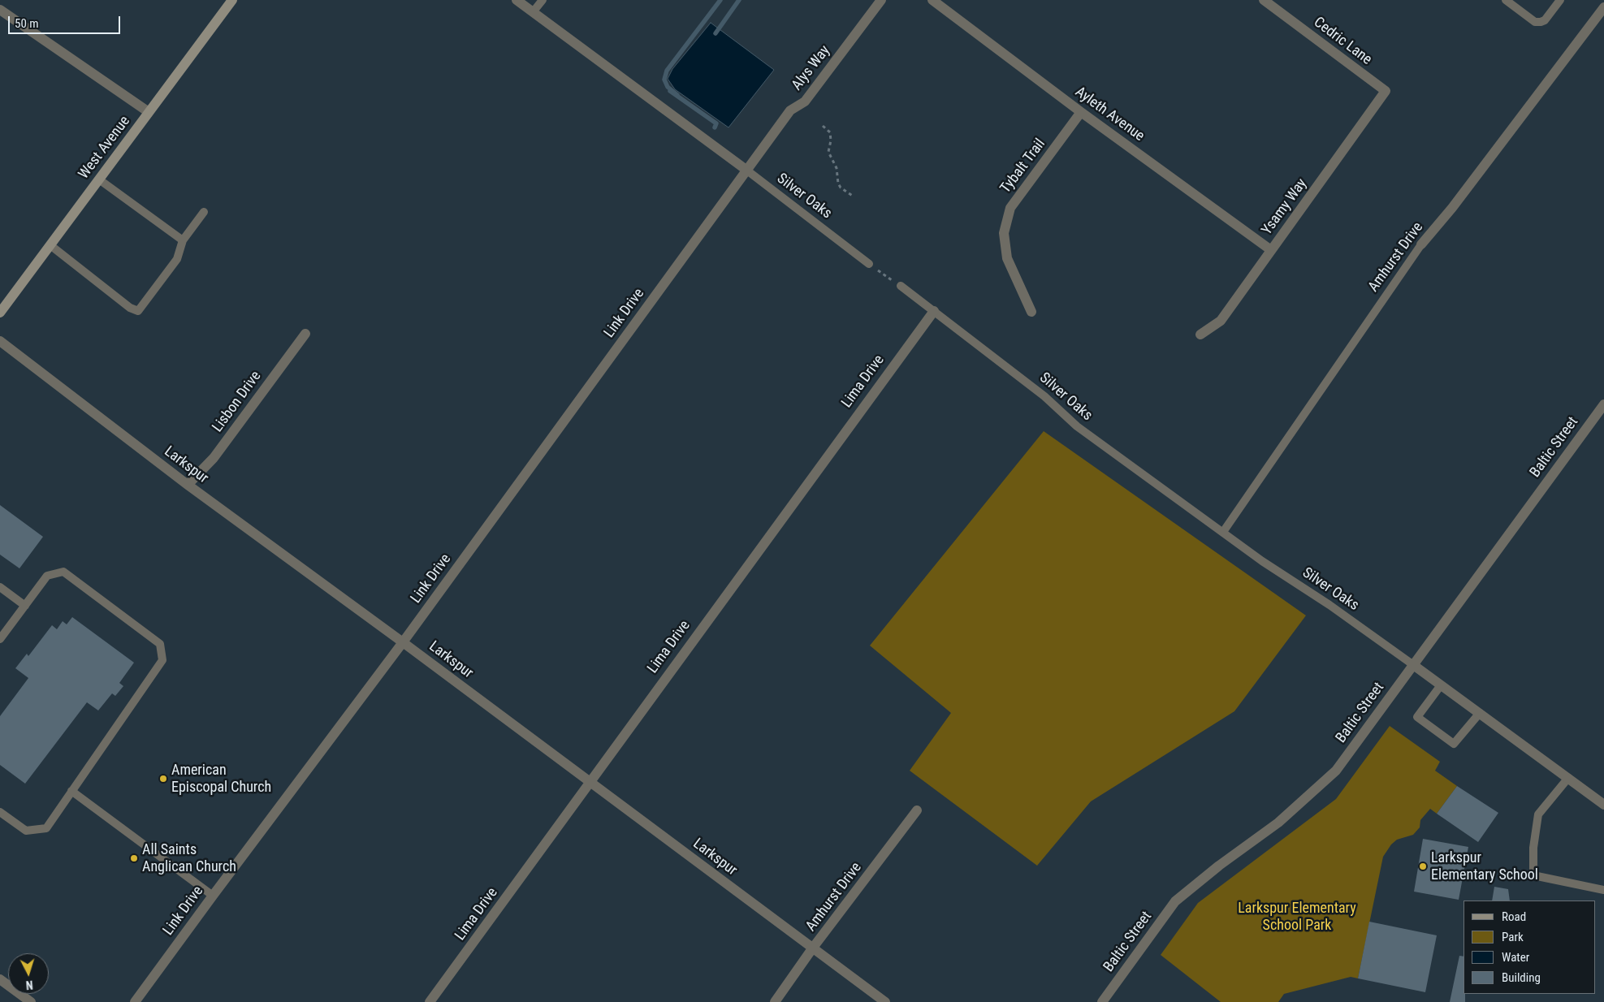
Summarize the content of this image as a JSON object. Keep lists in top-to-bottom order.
{
  "streets": {
    "main road": ["West Avenue"],
    "street": [
      "Cedric Lane",
      "Alys Way",
      "Ayleth Avenue",
      "Tybalt Trail",
      "Silver Oaks",
      "Ysamy Way",
      "Amhurst Drive",
      "Link Drive",
      "Lima Drive",
      "Lisbon Drive",
      "Baltic Street",
      "Larkspur"
    ]
  },
  "crossings": [
    ["Cedric Lane", "Ysamy Way"],
    ["Alys Way", "Silver Oaks"],
    ["Alys Way", "Link Drive"],
    ["Ayleth Avenue", "Tybalt Trail"],
    ["Ayleth Avenue", "Ysamy Way"],
    ["Silver Oaks", "Amhurst Drive"],
    ["Silver Oaks", "Link Drive"],
    ["Silver Oaks", "Lima Drive"],
    ["Silver Oaks", "Baltic Street"],
    ["Amhurst Drive", "Larkspur"],
    ["Link Drive", "Larkspur"],
    ["Lima Drive", "Larkspur"],
    ["Lisbon Drive", "Larkspur"]
  ],
  "parks": ["Larkspur Elementary School Park"],
  "places": ["American Episcopal Church", "All Saints Anglican Church", "Larkspur Elementary School"],
  "legend": [
    "Road",
    "Park",
    "Water",
    "Building"
  ],
  "scale_bar": "50 m",
  "north": "bottom"
}
